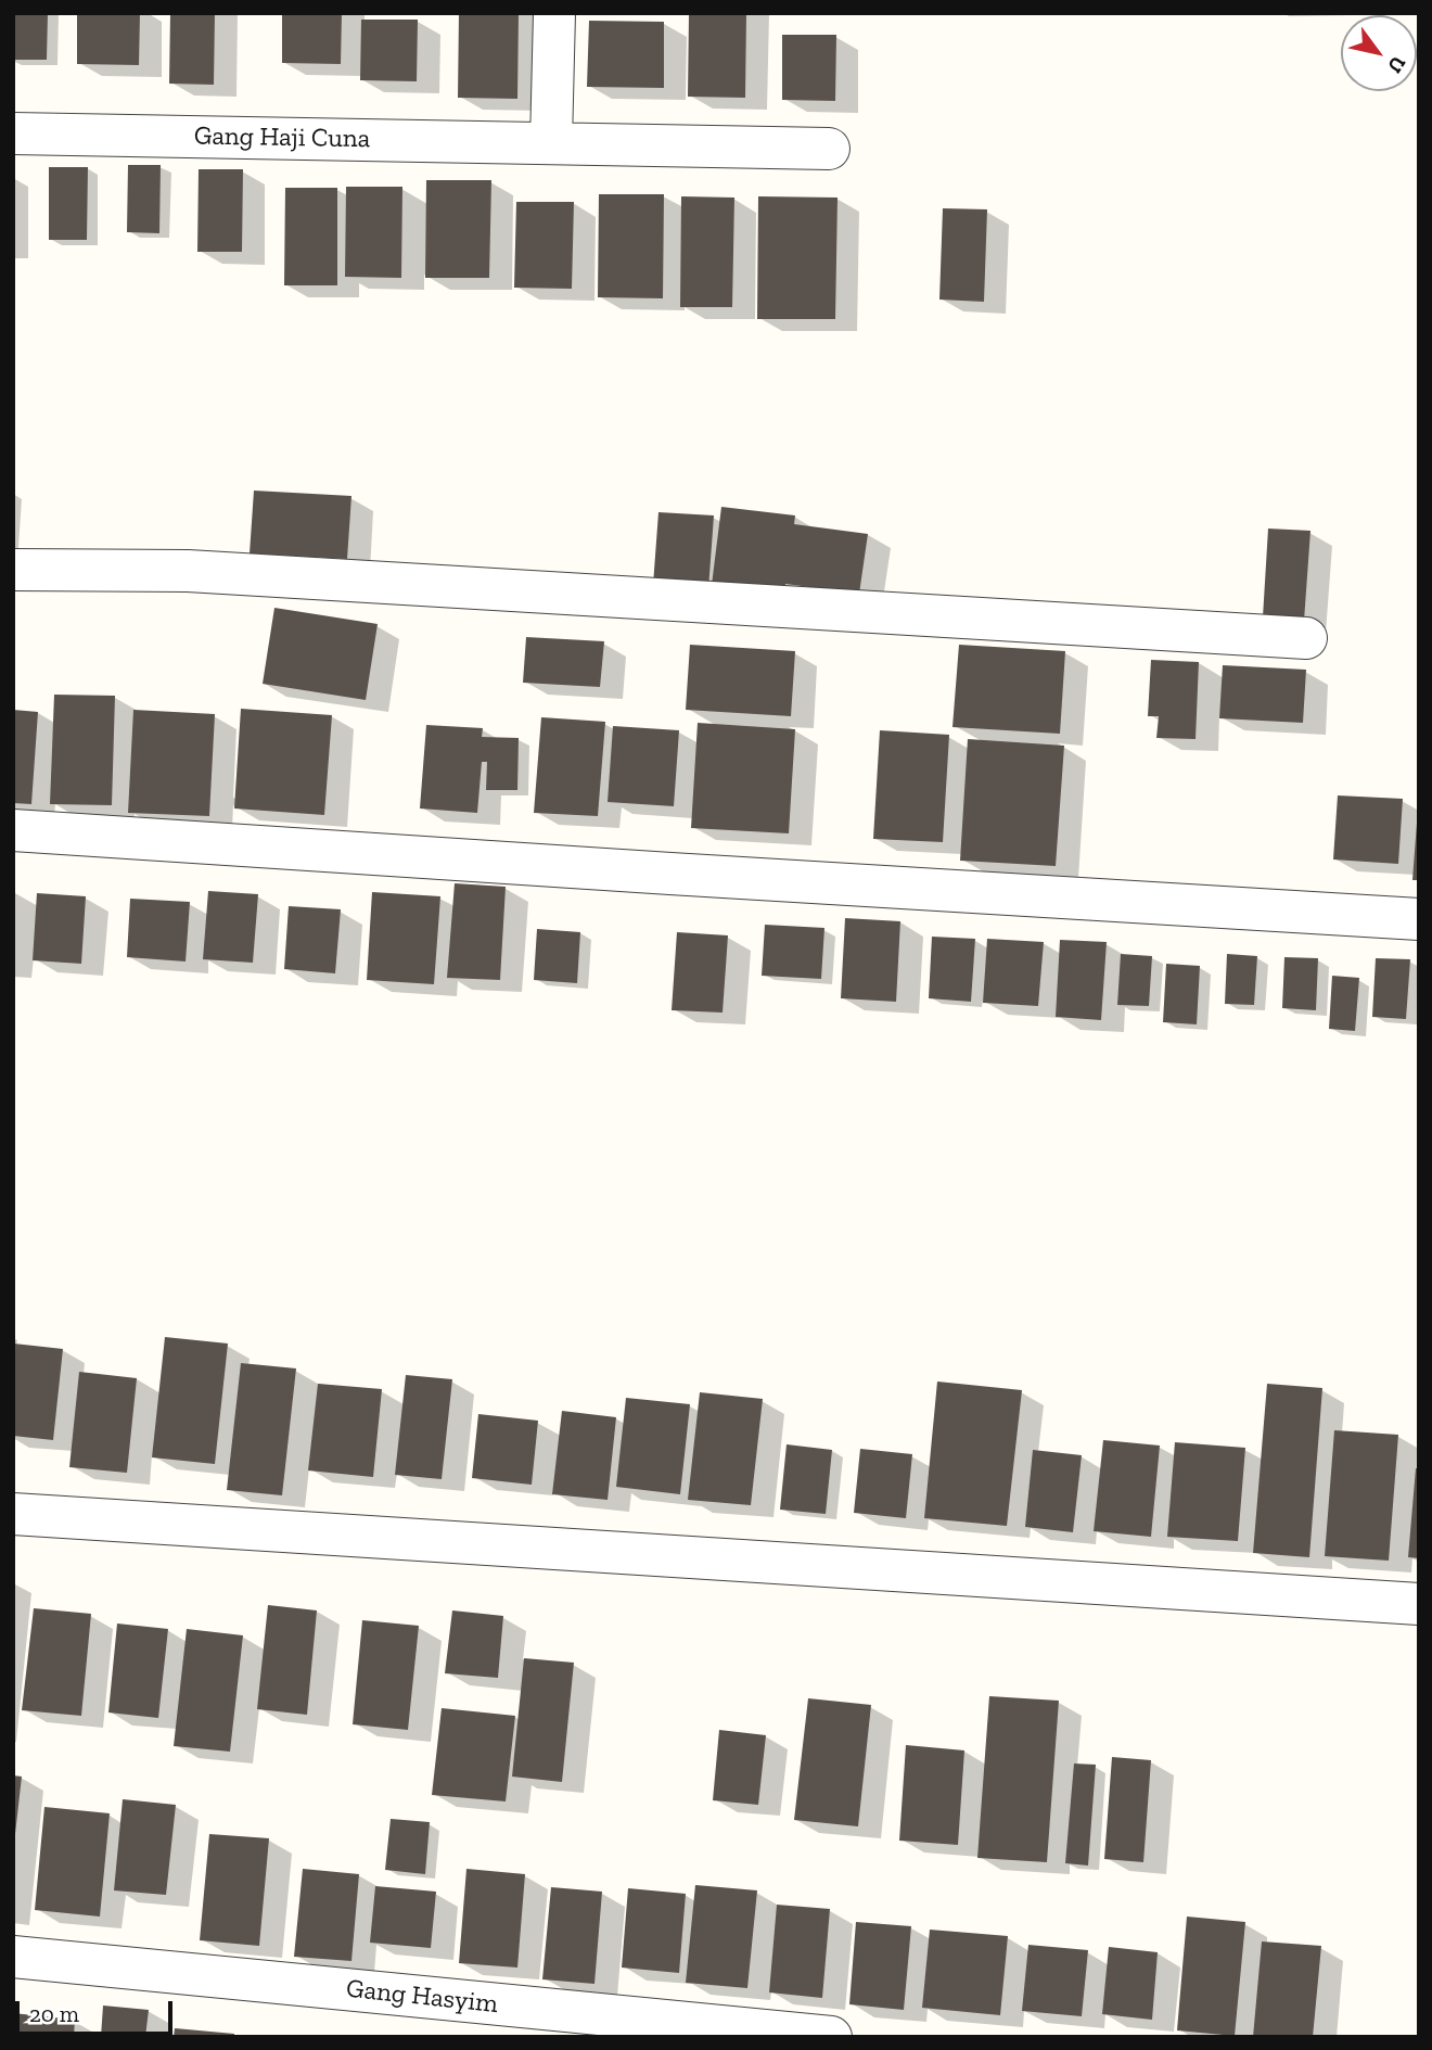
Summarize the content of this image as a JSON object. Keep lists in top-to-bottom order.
{
  "streets": {
    "street": ["Gang Haji Cuna", "Gang Hasyim"]
  },
  "scale_bar": "20 m",
  "north": "bottom right"
}
